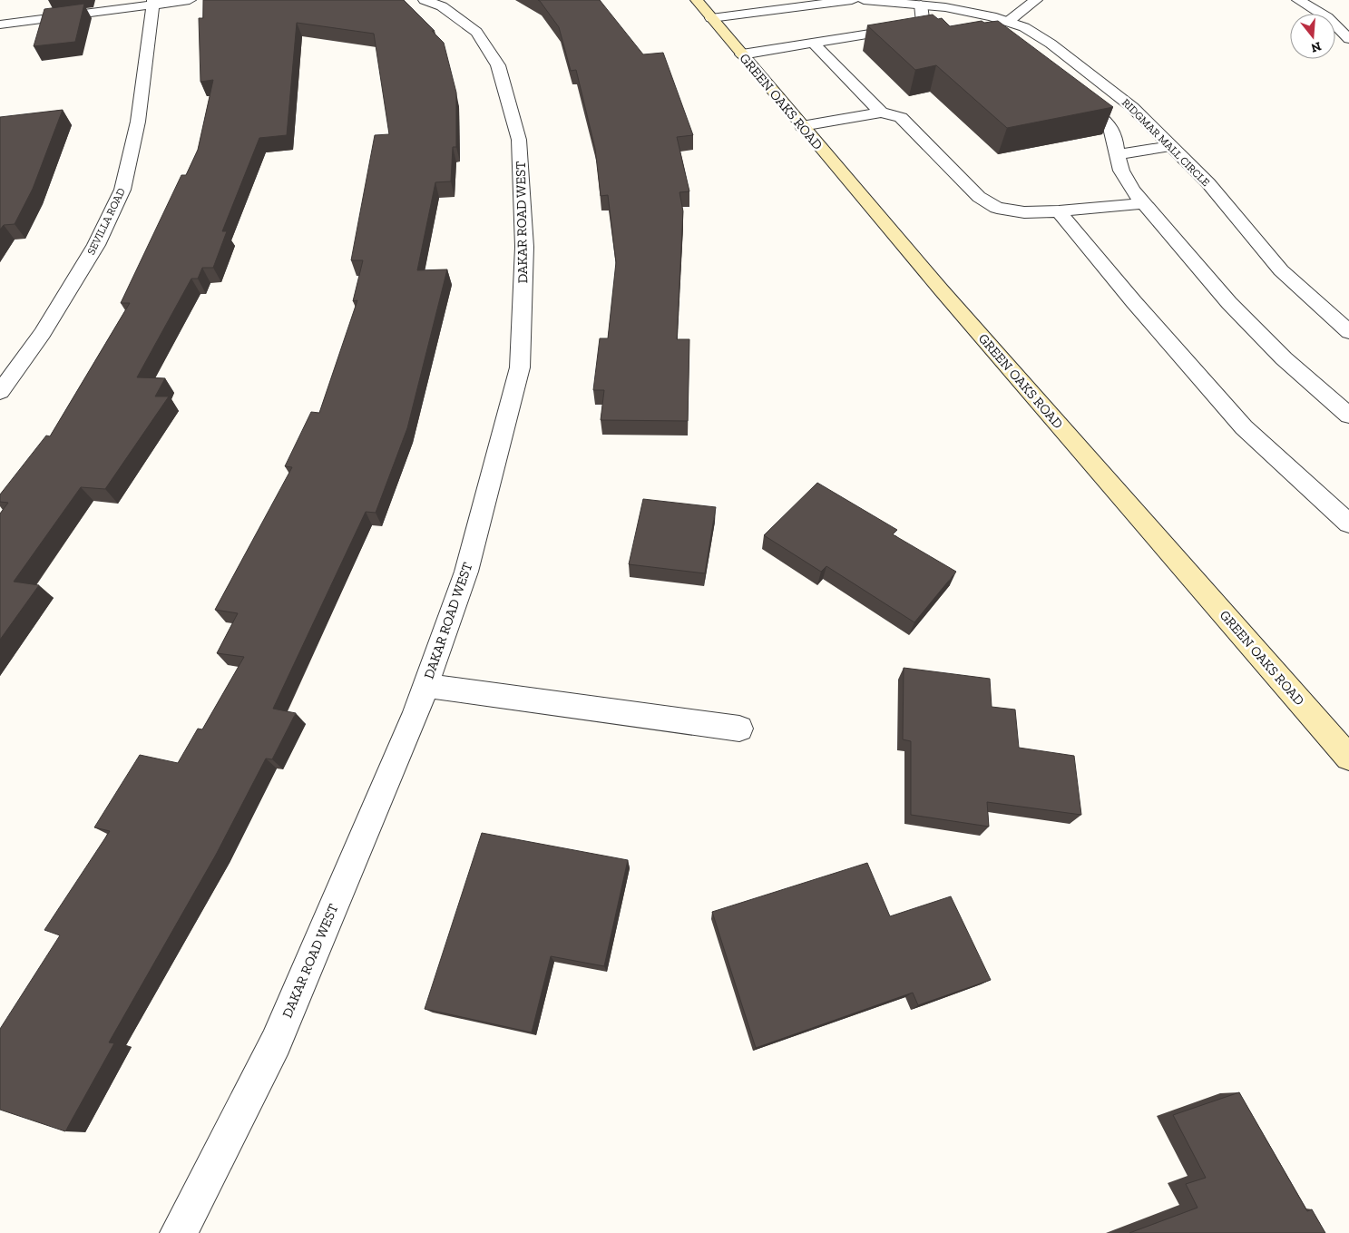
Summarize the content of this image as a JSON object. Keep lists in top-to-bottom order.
{
  "streets": {
    "main road": ["GREEN OAKS ROAD"],
    "street": ["RIDGMAR MALL CIRCLE", "SEVILLA ROAD", "DAKAR ROAD WEST"]
  },
  "north": "bottom"
}
